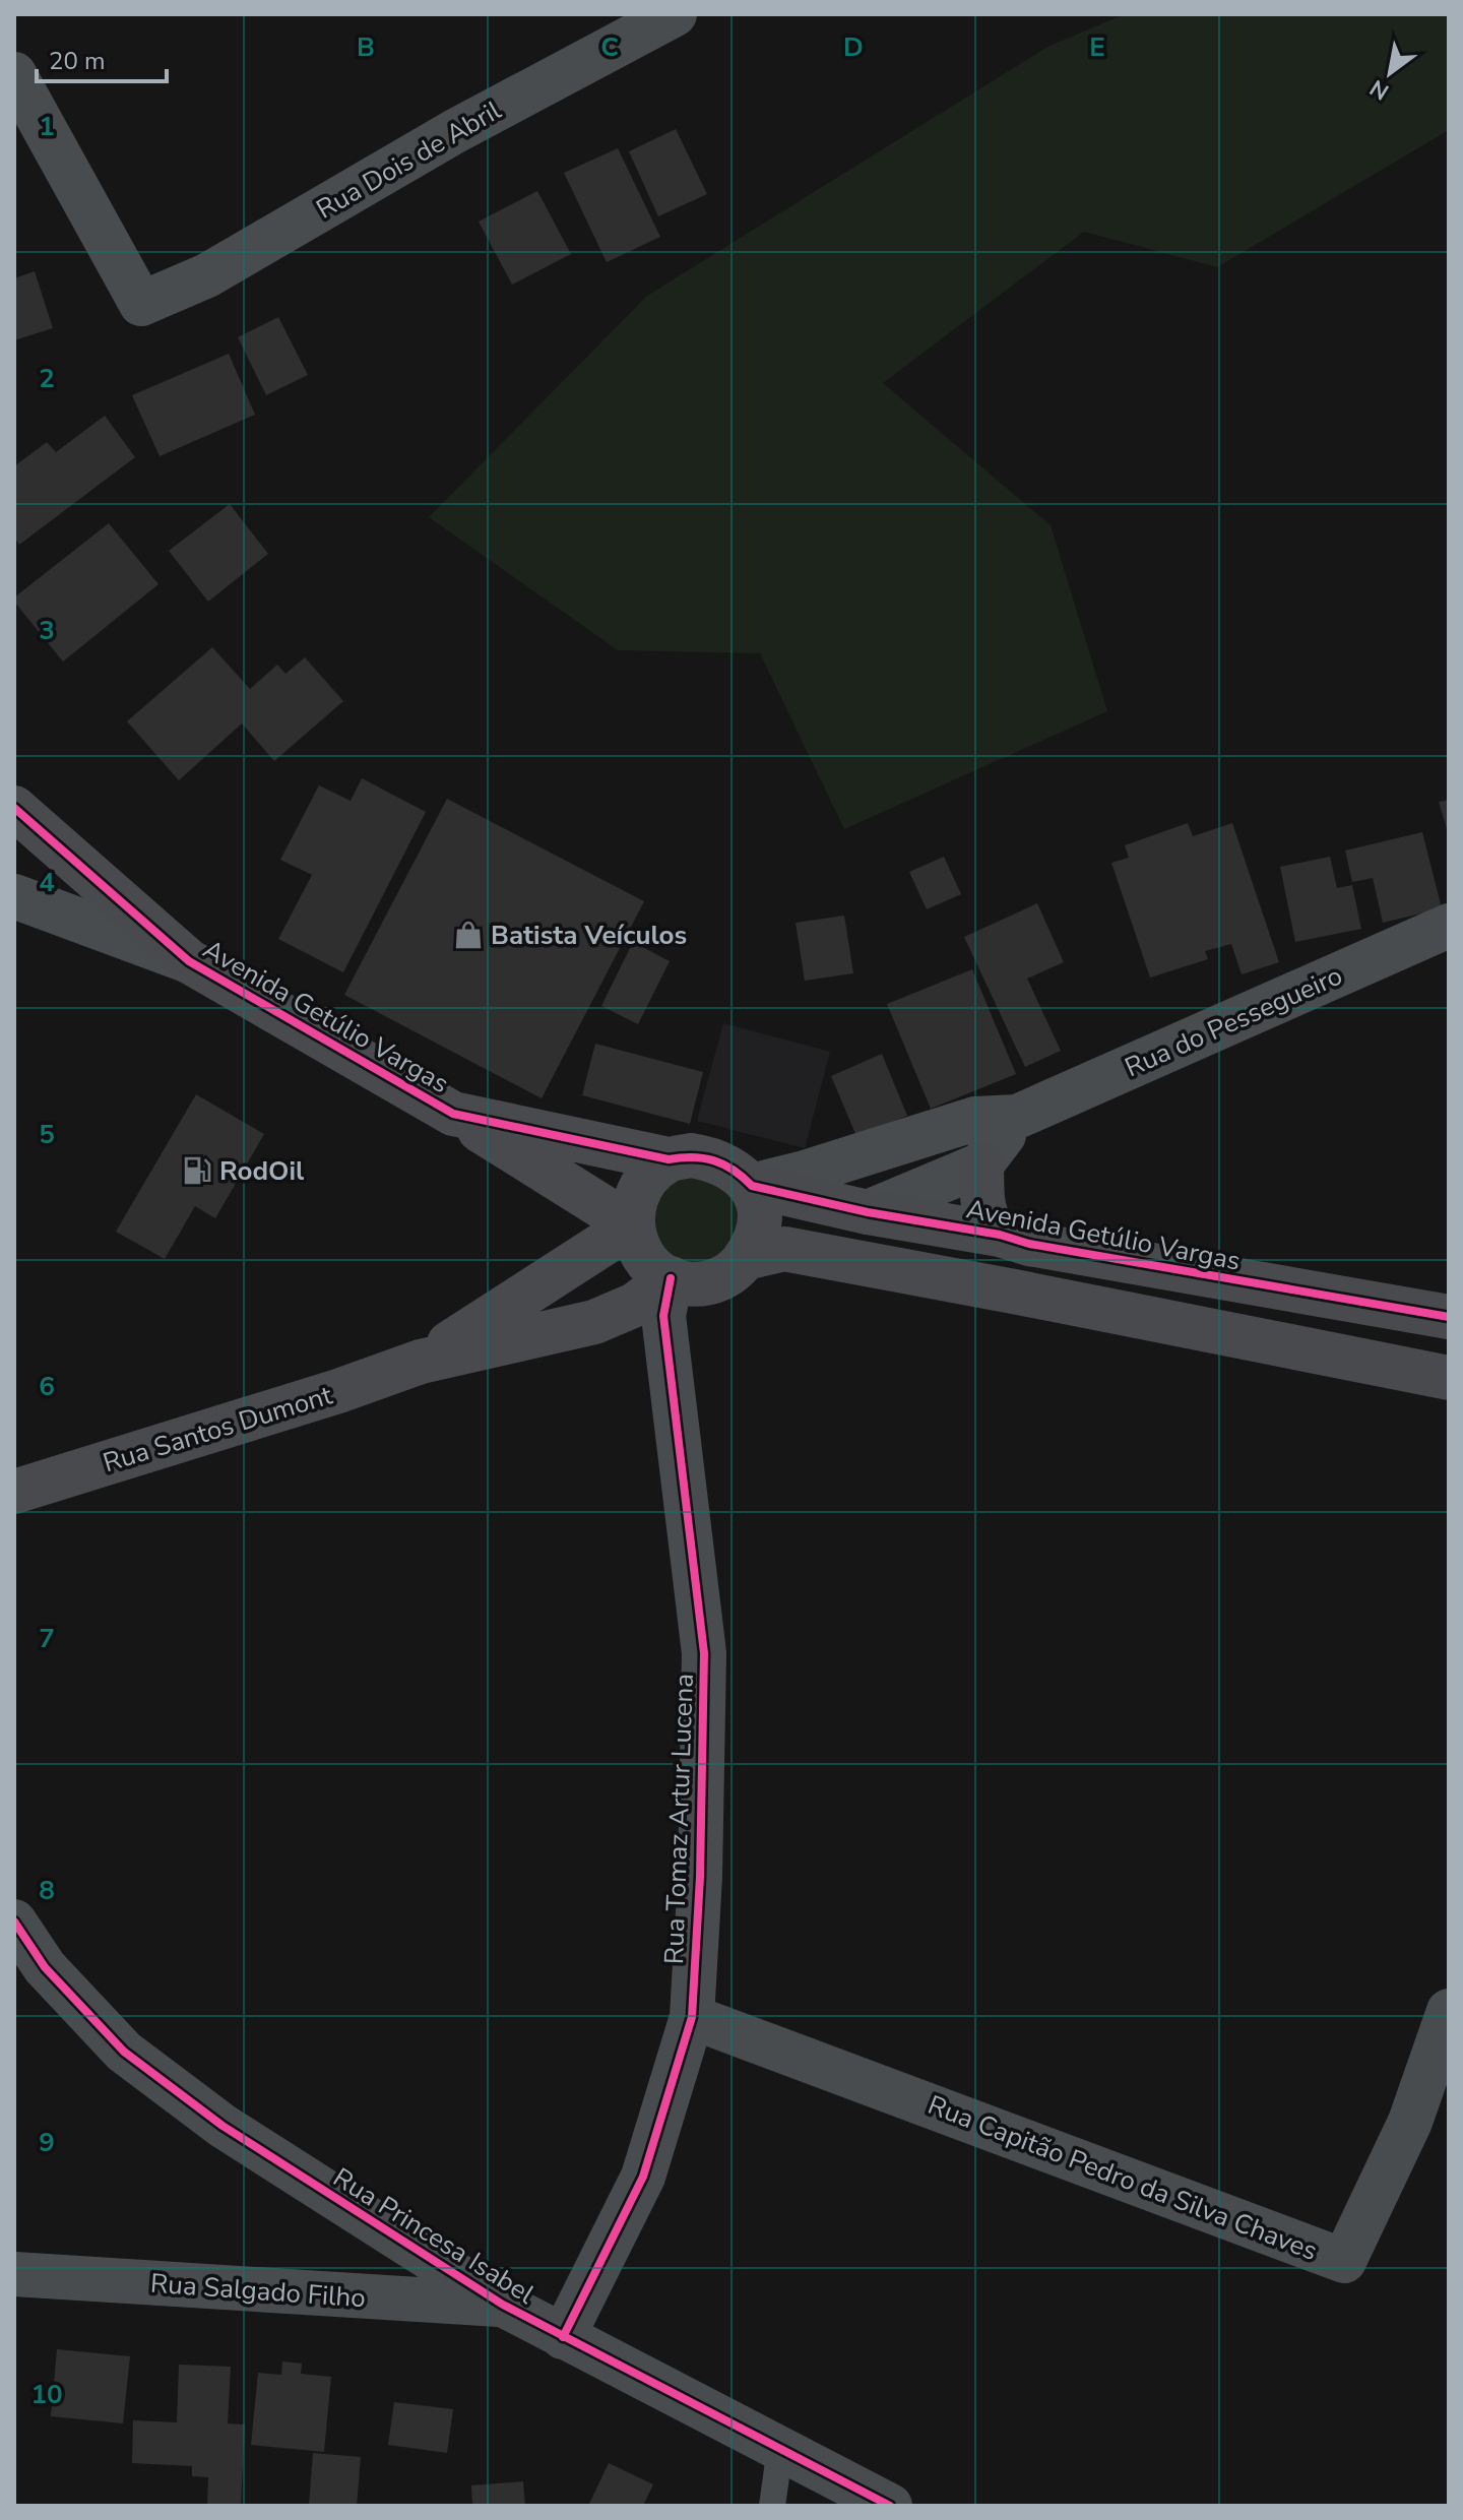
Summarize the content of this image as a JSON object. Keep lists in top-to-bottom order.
{
  "streets": {
    "main road": ["Avenida Getúlio Vargas", "Rua Santos Dumont"],
    "street": [
      "Rua Dois de Abril",
      "Rua do Pessegueiro",
      "Rua Tomaz Artur Lucena",
      "Rua Capitão Pedro da Silva Chaves",
      "Rua Princesa Isabel",
      "Rua Salgado Filho"
    ]
  },
  "crossings": [
    ["Avenida Getúlio Vargas", "Rua do Pessegueiro"],
    ["Avenida Getúlio Vargas", "Rua Santos Dumont"],
    ["Avenida Getúlio Vargas", "Rua Tomaz Artur Lucena"],
    ["Rua do Pessegueiro", "Rua Santos Dumont"],
    ["Rua do Pessegueiro", "Rua Tomaz Artur Lucena"],
    ["Rua Santos Dumont", "Rua Tomaz Artur Lucena"],
    ["Rua Tomaz Artur Lucena", "Rua Capitão Pedro da Silva Chaves"],
    ["Rua Tomaz Artur Lucena", "Rua Princesa Isabel"],
    ["Rua Princesa Isabel", "Rua Salgado Filho"]
  ],
  "places": {
    "shop": ["Batista Veículos"],
    "fuel station": ["RodOil"]
  },
  "scale_bar": "20 m",
  "north": "bottom left",
  "grid": {
    "columns": [
      "B",
      "C",
      "D",
      "E"
    ],
    "rows": [
      "1",
      "2",
      "3",
      "4",
      "5",
      "6",
      "7",
      "8",
      "9",
      "10"
    ]
  }
}
